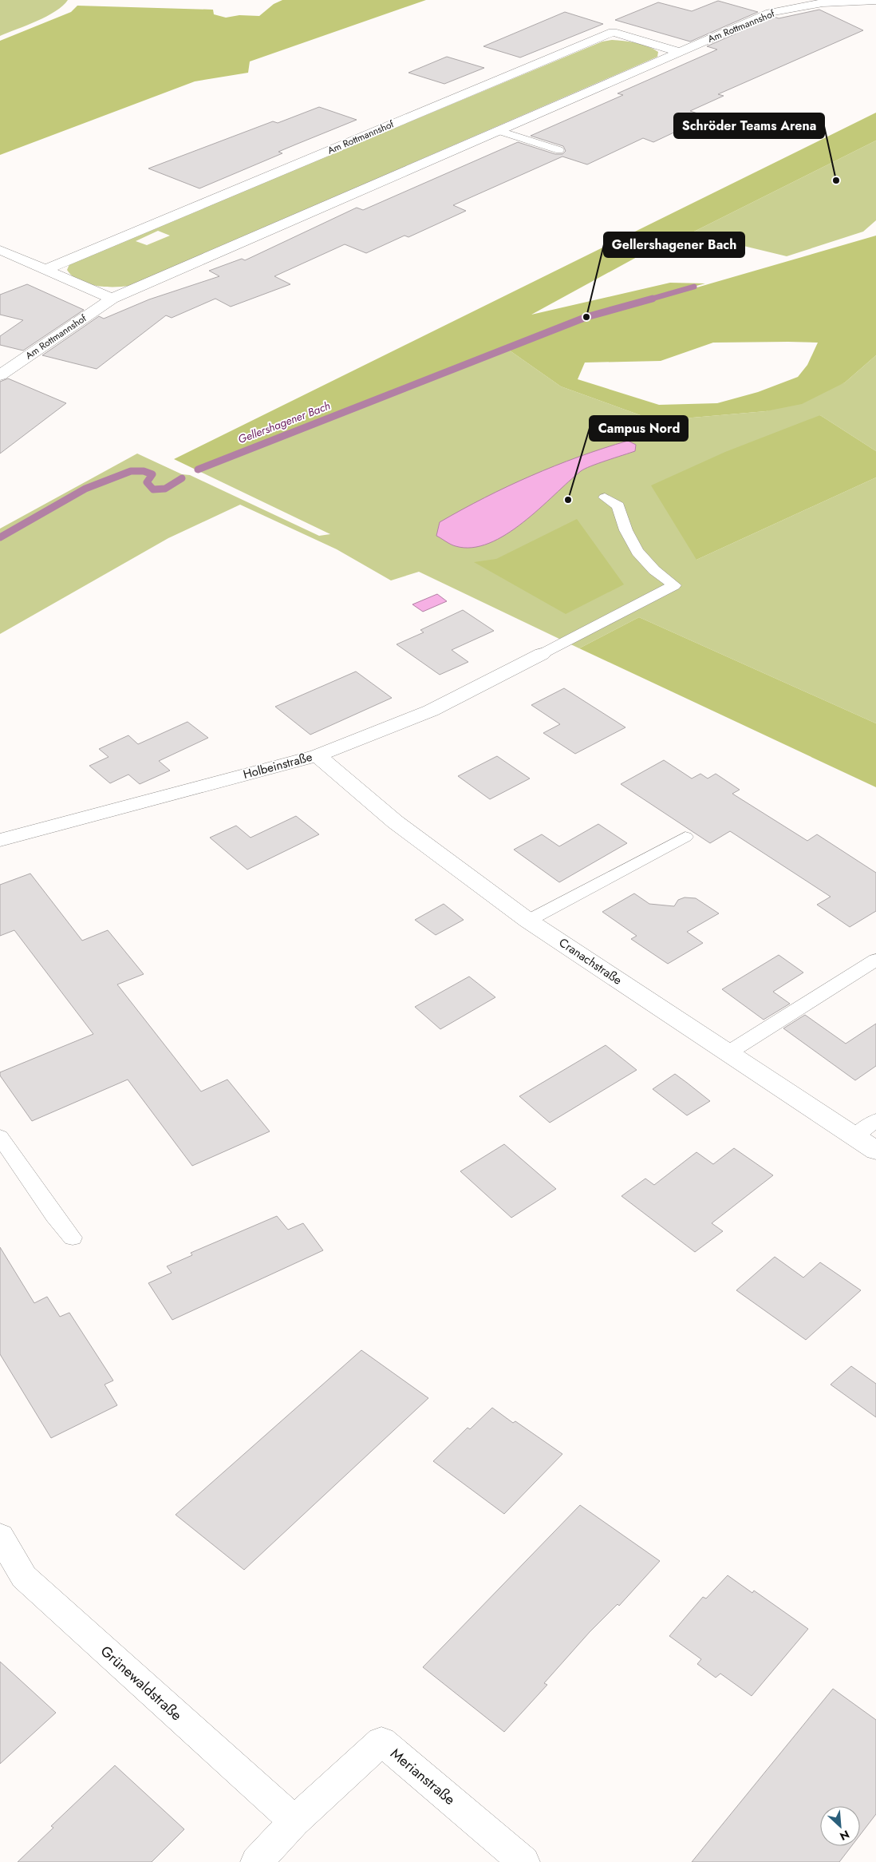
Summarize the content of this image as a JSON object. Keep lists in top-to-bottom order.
{
  "streets": {
    "street": [
      "Am Rottmannshof",
      "Holbeinstraße",
      "Cranachstraße",
      "Grünewaldstraße",
      "Merianstraße"
    ]
  },
  "crossings": [
    ["Holbeinstraße", "Cranachstraße"],
    ["Grünewaldstraße", "Merianstraße"]
  ],
  "water": ["Gellershagener Bach"],
  "places": ["Schröder Teams Arena", "Gellershagener Bach", "Campus Nord"],
  "north": "bottom right"
}
